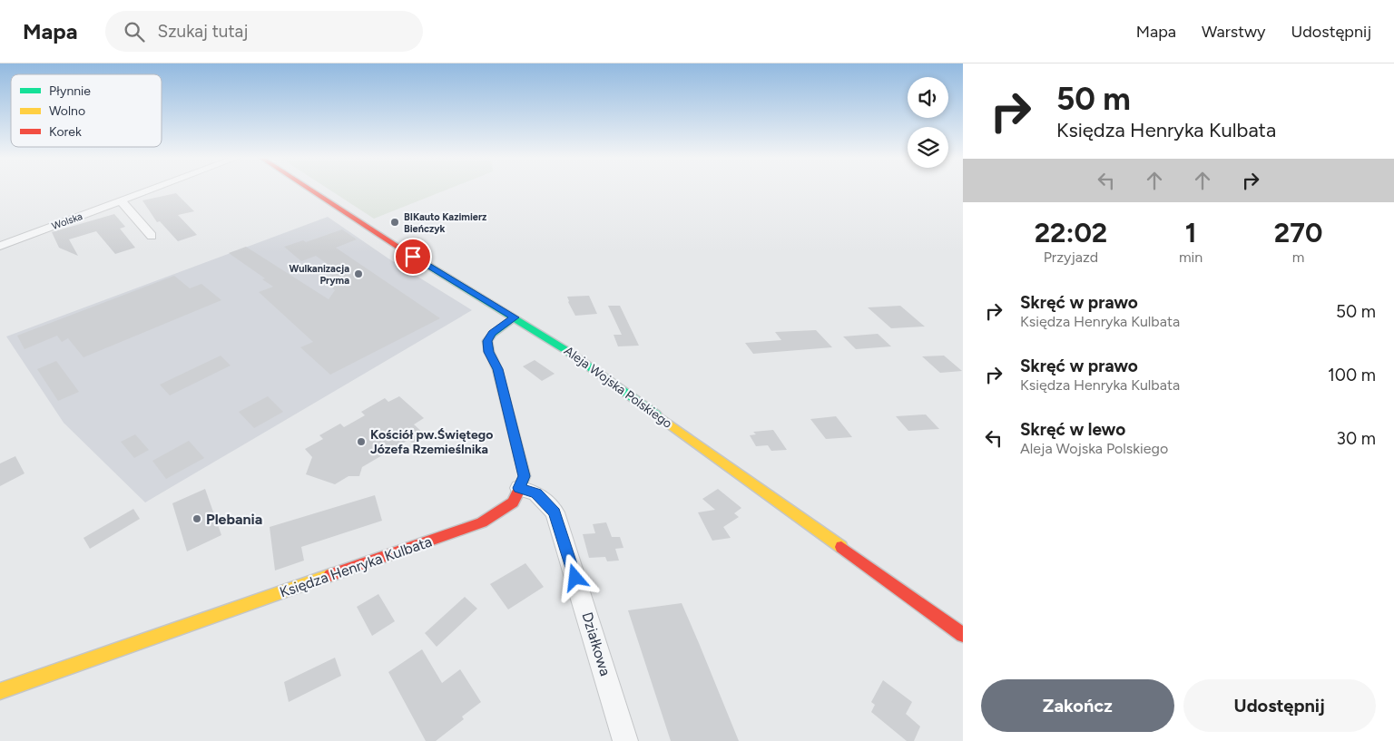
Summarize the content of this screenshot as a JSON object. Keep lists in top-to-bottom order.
{
  "streets": {
    "main road": ["Aleja Wojska Polskiego", "Księdza Henryka Kulbata"],
    "street": ["Wolska", "Działkowa"]
  },
  "crossings": [
    ["Aleja Wojska Polskiego", "Księdza Henryka Kulbata"],
    ["Księdza Henryka Kulbata", "Działkowa"]
  ],
  "places": [
    "BIKauto Kazimierz Bieńczyk",
    "Wulkanizacja Pryma",
    "Kościół pw.Świętego Józefa Rzemieślnika",
    "Plebania"
  ],
  "legend": ["Płynnie", "Wolno", "Korek"],
  "page": {
    "header": "Mapa",
    "search": "Szukaj tutaj",
    "nav": ["Mapa", "Warstwy", "Udostępnij"],
    "turn": ["50 m", "Księdza Henryka Kulbata"],
    "eta": [
      "22:02",
      "Przyjazd",
      "1",
      "min",
      "270",
      "m"
    ],
    "list": [
      {
        "name": "Skręć w prawo",
        "note": "Księdza Henryka Kulbata",
        "value": "50 m"
      },
      {
        "name": "Skręć w prawo",
        "note": "Księdza Henryka Kulbata",
        "value": "100 m"
      },
      {
        "name": "Skręć w lewo",
        "note": "Aleja Wojska Polskiego",
        "value": "30 m"
      }
    ],
    "buttons": ["Zakończ", "Udostępnij"]
  }
}
